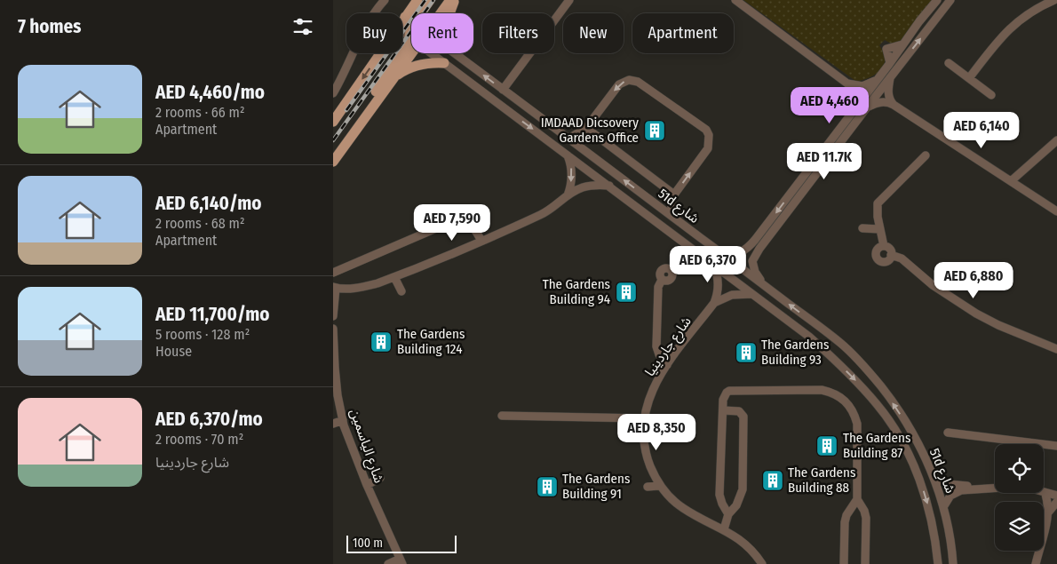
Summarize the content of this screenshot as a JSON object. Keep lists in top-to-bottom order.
{
  "streets": {
    "street": ["51d شارع", "شارع جاردينيا", "شارع الياسمين"]
  },
  "crossings": [
    ["51d شارع", "شارع جاردينيا"]
  ],
  "places": {
    "building": [
      "IMDAAD Dicsovery Gardens Office",
      "The Gardens Building 94",
      "The Gardens Building 124",
      "The Gardens Building 93",
      "The Gardens Building 87",
      "The Gardens Building 88",
      "The Gardens Building 91"
    ]
  },
  "scale_bar": "100 m",
  "page": {
    "heading": "7 homes",
    "chip": [
      "Buy",
      "Rent",
      "Filters",
      "New",
      "Apartment"
    ],
    "list": [
      {
        "name": "AED 4,460/mo",
        "note": "2 rooms · 66 m² · Apartment"
      },
      {
        "name": "AED 6,140/mo",
        "note": "2 rooms · 68 m² · Apartment"
      },
      {
        "name": "AED 11,700/mo",
        "note": "5 rooms · 128 m² · House"
      },
      {
        "name": "AED 6,370/mo",
        "note": "2 rooms · 70 m² · شارع جاردينيا"
      }
    ],
    "price": [
      "AED 4,460",
      "AED 6,140",
      "AED 11.7K",
      "AED 7,590",
      "AED 6,370",
      "AED 6,880",
      "AED 8,350"
    ],
    "scale": "100 m"
  }
}
